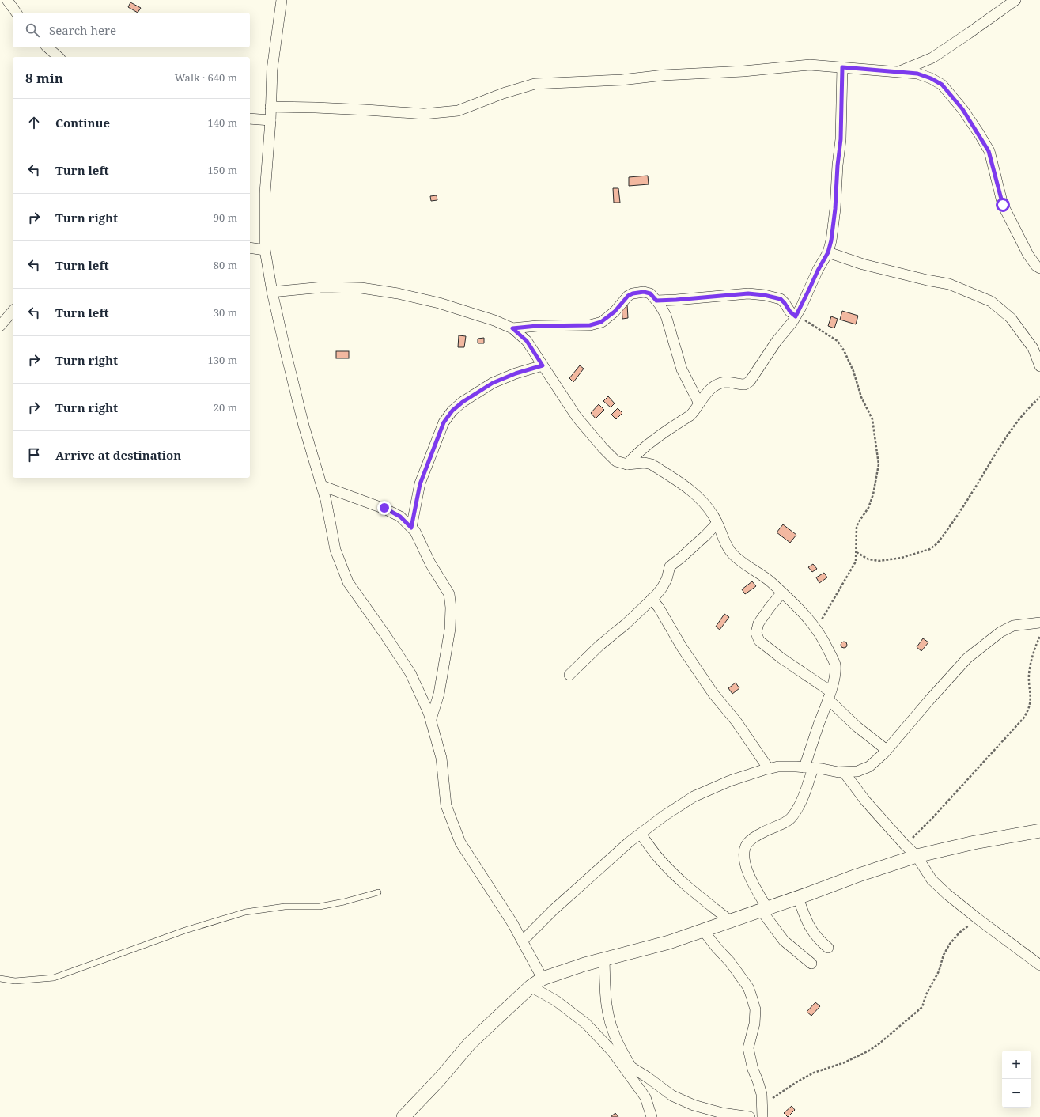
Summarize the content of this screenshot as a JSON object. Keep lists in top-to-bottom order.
{
  "page": {
    "search": "Search here",
    "heading": ["8 min", "Walk · 640 m"],
    "list": [
      ["Continue", "140 m"],
      ["Turn left", "150 m"],
      ["Turn right", "90 m"],
      ["Turn left", "80 m"],
      ["Turn left", "30 m"],
      ["Turn right", "130 m"],
      ["Turn right", "20 m"],
      "Arrive at destination"
    ],
    "map_buttons": ["+", "−"]
  }
}
